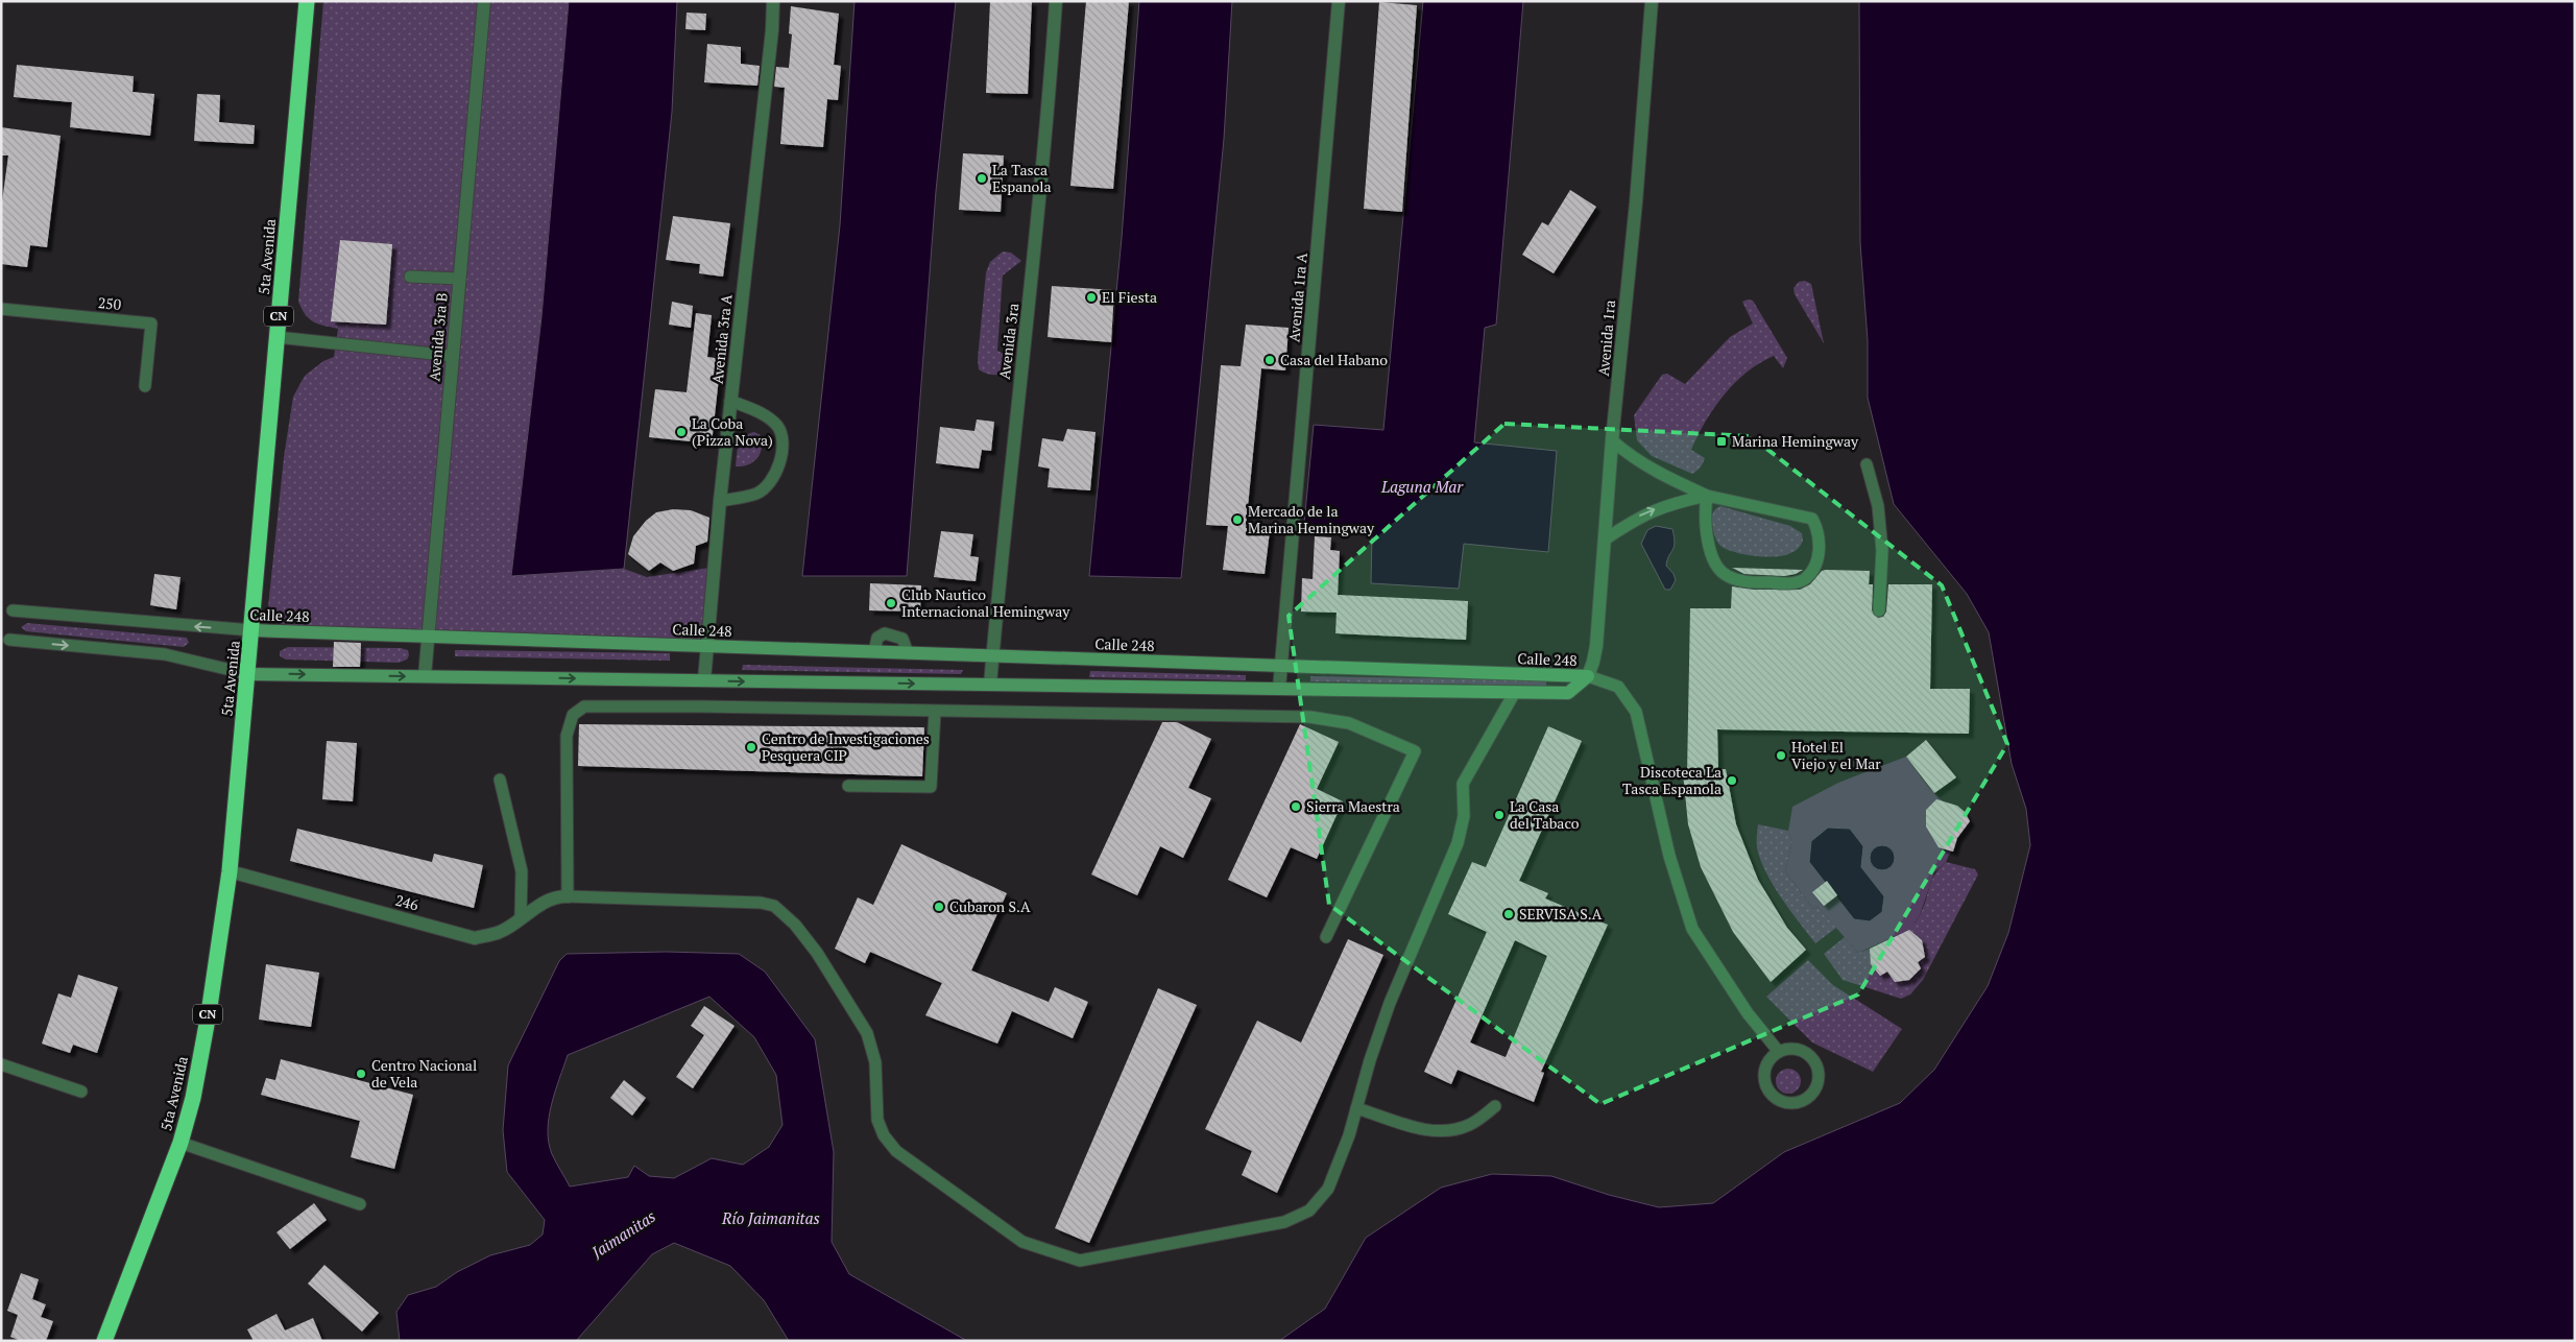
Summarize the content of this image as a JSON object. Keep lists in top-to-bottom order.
{
  "streets": {
    "highway": ["5ta Avenida", "CN"],
    "street": [
      "Avenida 1ra A",
      "Avenida 3ra B",
      "Avenida 1ra",
      "Avenida 3ra A",
      "Avenida 3ra",
      "Calle 248",
      "246"
    ],
    "lane": ["250"]
  },
  "crossings": [
    ["5ta Avenida", "Calle 248"],
    ["5ta Avenida", "246"],
    ["Avenida 1ra A", "Calle 248"],
    ["Avenida 3ra B", "Calle 248"],
    ["Avenida 1ra", "Calle 248"],
    ["Avenida 3ra A", "Calle 248"],
    ["Avenida 3ra", "Calle 248"]
  ],
  "water": ["Laguna Mar", "Río Jaimanitas", "Jaimanitas"],
  "places": {
    "other": [
      "La Tasca Espanola",
      "El Fiesta",
      "Casa del Habano",
      "La Coba (Pizza Nova)",
      "Mercado de la Marina Hemingway",
      "Club Nautico Internacional Hemingway",
      "Centro de Investigaciones Pesquera CIP",
      "Hotel El Viejo y el Mar",
      "Discoteca La Tasca Espanola",
      "Sierra Maestra",
      "La Casa del Tabaco",
      "Cubaron S.A",
      "SERVISA S.A",
      "Centro Nacional de Vela"
    ],
    "transit": ["Marina Hemingway"]
  }
}
